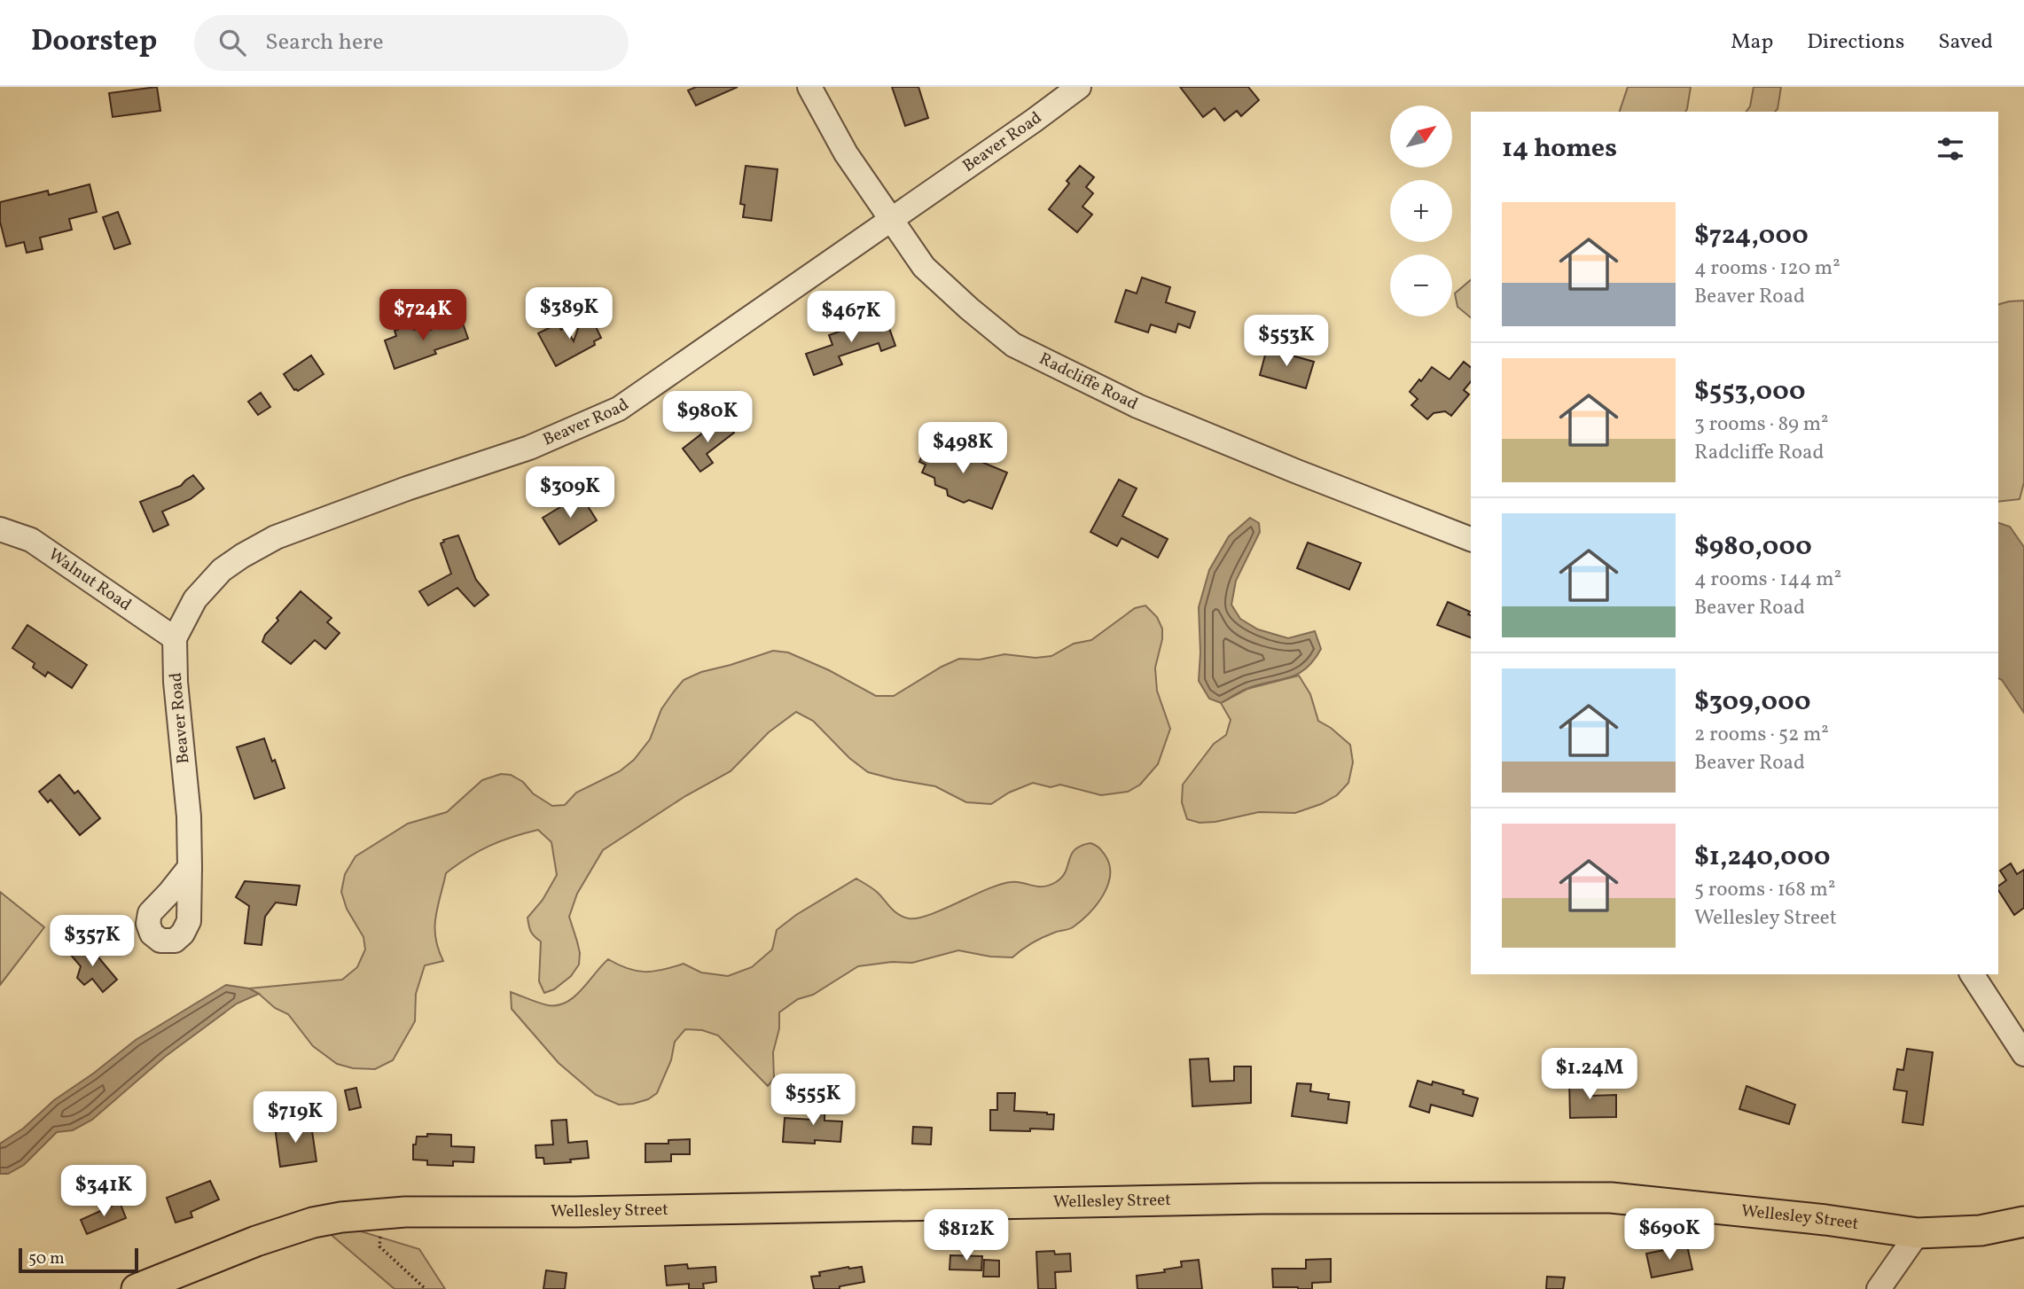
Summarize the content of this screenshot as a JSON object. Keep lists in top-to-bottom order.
{
  "streets": {
    "main road": ["Wellesley Street"],
    "street": ["Beaver Road", "Radcliffe Road", "Walnut Road"]
  },
  "crossings": [
    ["Beaver Road", "Radcliffe Road"],
    ["Beaver Road", "Walnut Road"]
  ],
  "scale_bar": "50 m",
  "north": "top right",
  "page": {
    "header": "Doorstep",
    "search": "Search here",
    "nav": ["Map", "Directions", "Saved"],
    "map_buttons": ["+", "−"],
    "heading": "14 homes",
    "list": [
      {
        "name": "$724,000",
        "note": "4 rooms · 120 m² · Beaver Road"
      },
      {
        "name": "$553,000",
        "note": "3 rooms · 89 m² · Radcliffe Road"
      },
      {
        "name": "$980,000",
        "note": "4 rooms · 144 m² · Beaver Road"
      },
      {
        "name": "$309,000",
        "note": "2 rooms · 52 m² · Beaver Road"
      },
      {
        "name": "$1,240,000",
        "note": "5 rooms · 168 m² · Wellesley Street"
      }
    ],
    "price": [
      "$389K",
      "$724K",
      "$467K",
      "$553K",
      "$980K",
      "$498K",
      "$309K",
      "$357K",
      "$1.24M",
      "$555K",
      "$719K",
      "$341K",
      "$690K",
      "$812K"
    ],
    "scale": "50 m"
  }
}
